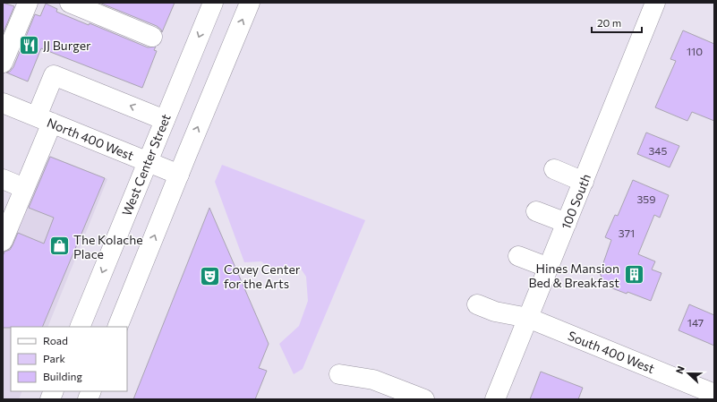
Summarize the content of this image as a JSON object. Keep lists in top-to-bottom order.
{
  "streets": {
    "street": [
      "North 400 West",
      "West Center Street",
      "100 South",
      "South 400 West"
    ]
  },
  "crossings": [
    ["North 400 West", "West Center Street"],
    ["100 South", "South 400 West"]
  ],
  "places": {
    "restaurant": ["JJ Burger"],
    "shop": ["The Kolache Place"],
    "building": ["Hines Mansion Bed & Breakfast"],
    "theatre": ["Covey Center for the Arts"]
  },
  "house_numbers": [
    "110",
    "345",
    "359",
    "371",
    "147"
  ],
  "legend": ["Road", "Park", "Building"],
  "scale_bar": "20 m",
  "north": "left"
}
